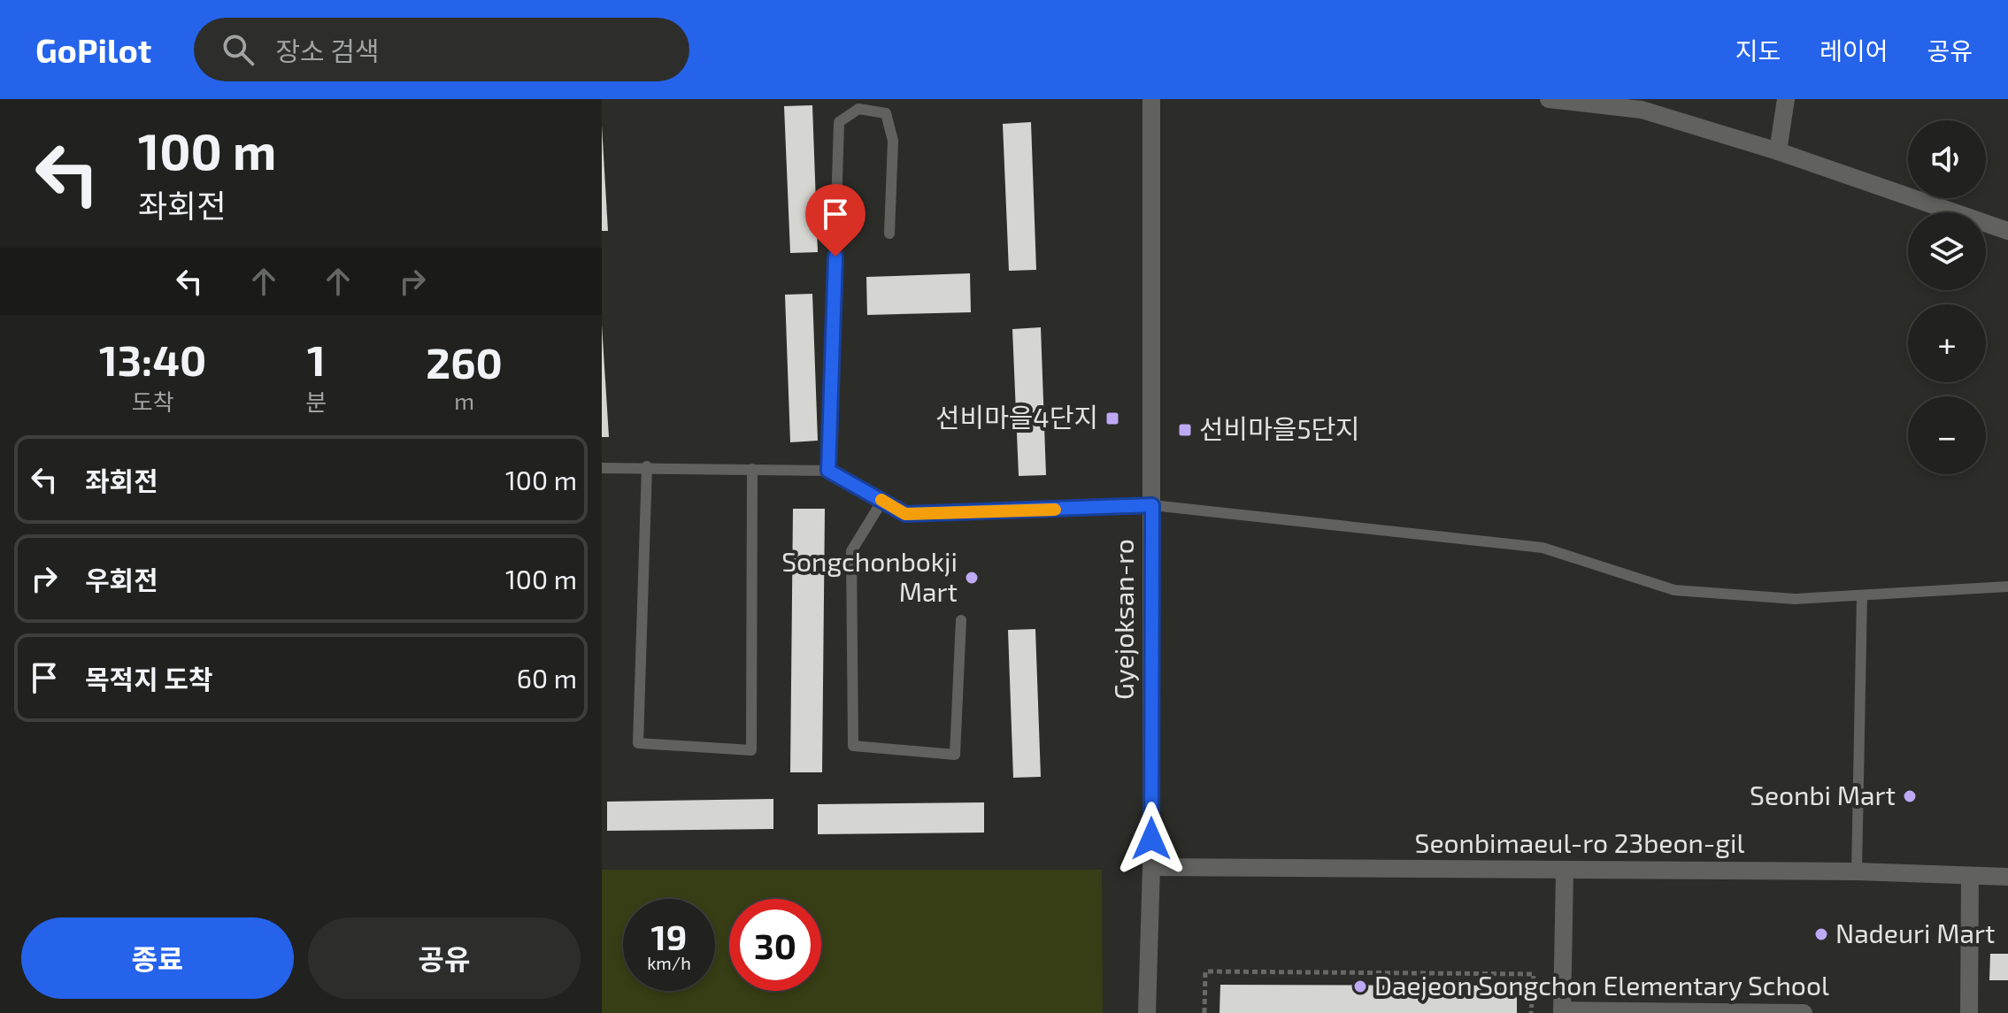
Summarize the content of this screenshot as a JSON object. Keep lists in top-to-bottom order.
{
  "streets": {
    "street": ["Gyejoksan-ro", "Seonbimaeul-ro 23beon-gil"]
  },
  "crossings": [
    ["Gyejoksan-ro", "Seonbimaeul-ro 23beon-gil"]
  ],
  "places": {
    "transit": ["선비마을4단지", "선비마을5단지"],
    "other": [
      "Songchonbokji Mart",
      "Seonbi Mart",
      "Nadeuri Mart",
      "Daejeon Songchon Elementary School"
    ]
  },
  "page": {
    "header": "GoPilot",
    "search": "장소 검색",
    "nav": ["지도", "레이어", "공유"],
    "turn": ["100 m", "좌회전"],
    "map_buttons": ["+", "−"],
    "eta": [
      "13:40",
      "도착",
      "1",
      "분",
      "260",
      "m"
    ],
    "list": [
      {
        "name": "좌회전",
        "value": "100 m"
      },
      {
        "name": "우회전",
        "value": "100 m"
      },
      {
        "name": "목적지 도착",
        "value": "60 m"
      }
    ],
    "speed": "19 km/h",
    "limit": "30",
    "buttons": ["종료", "공유"]
  }
}
